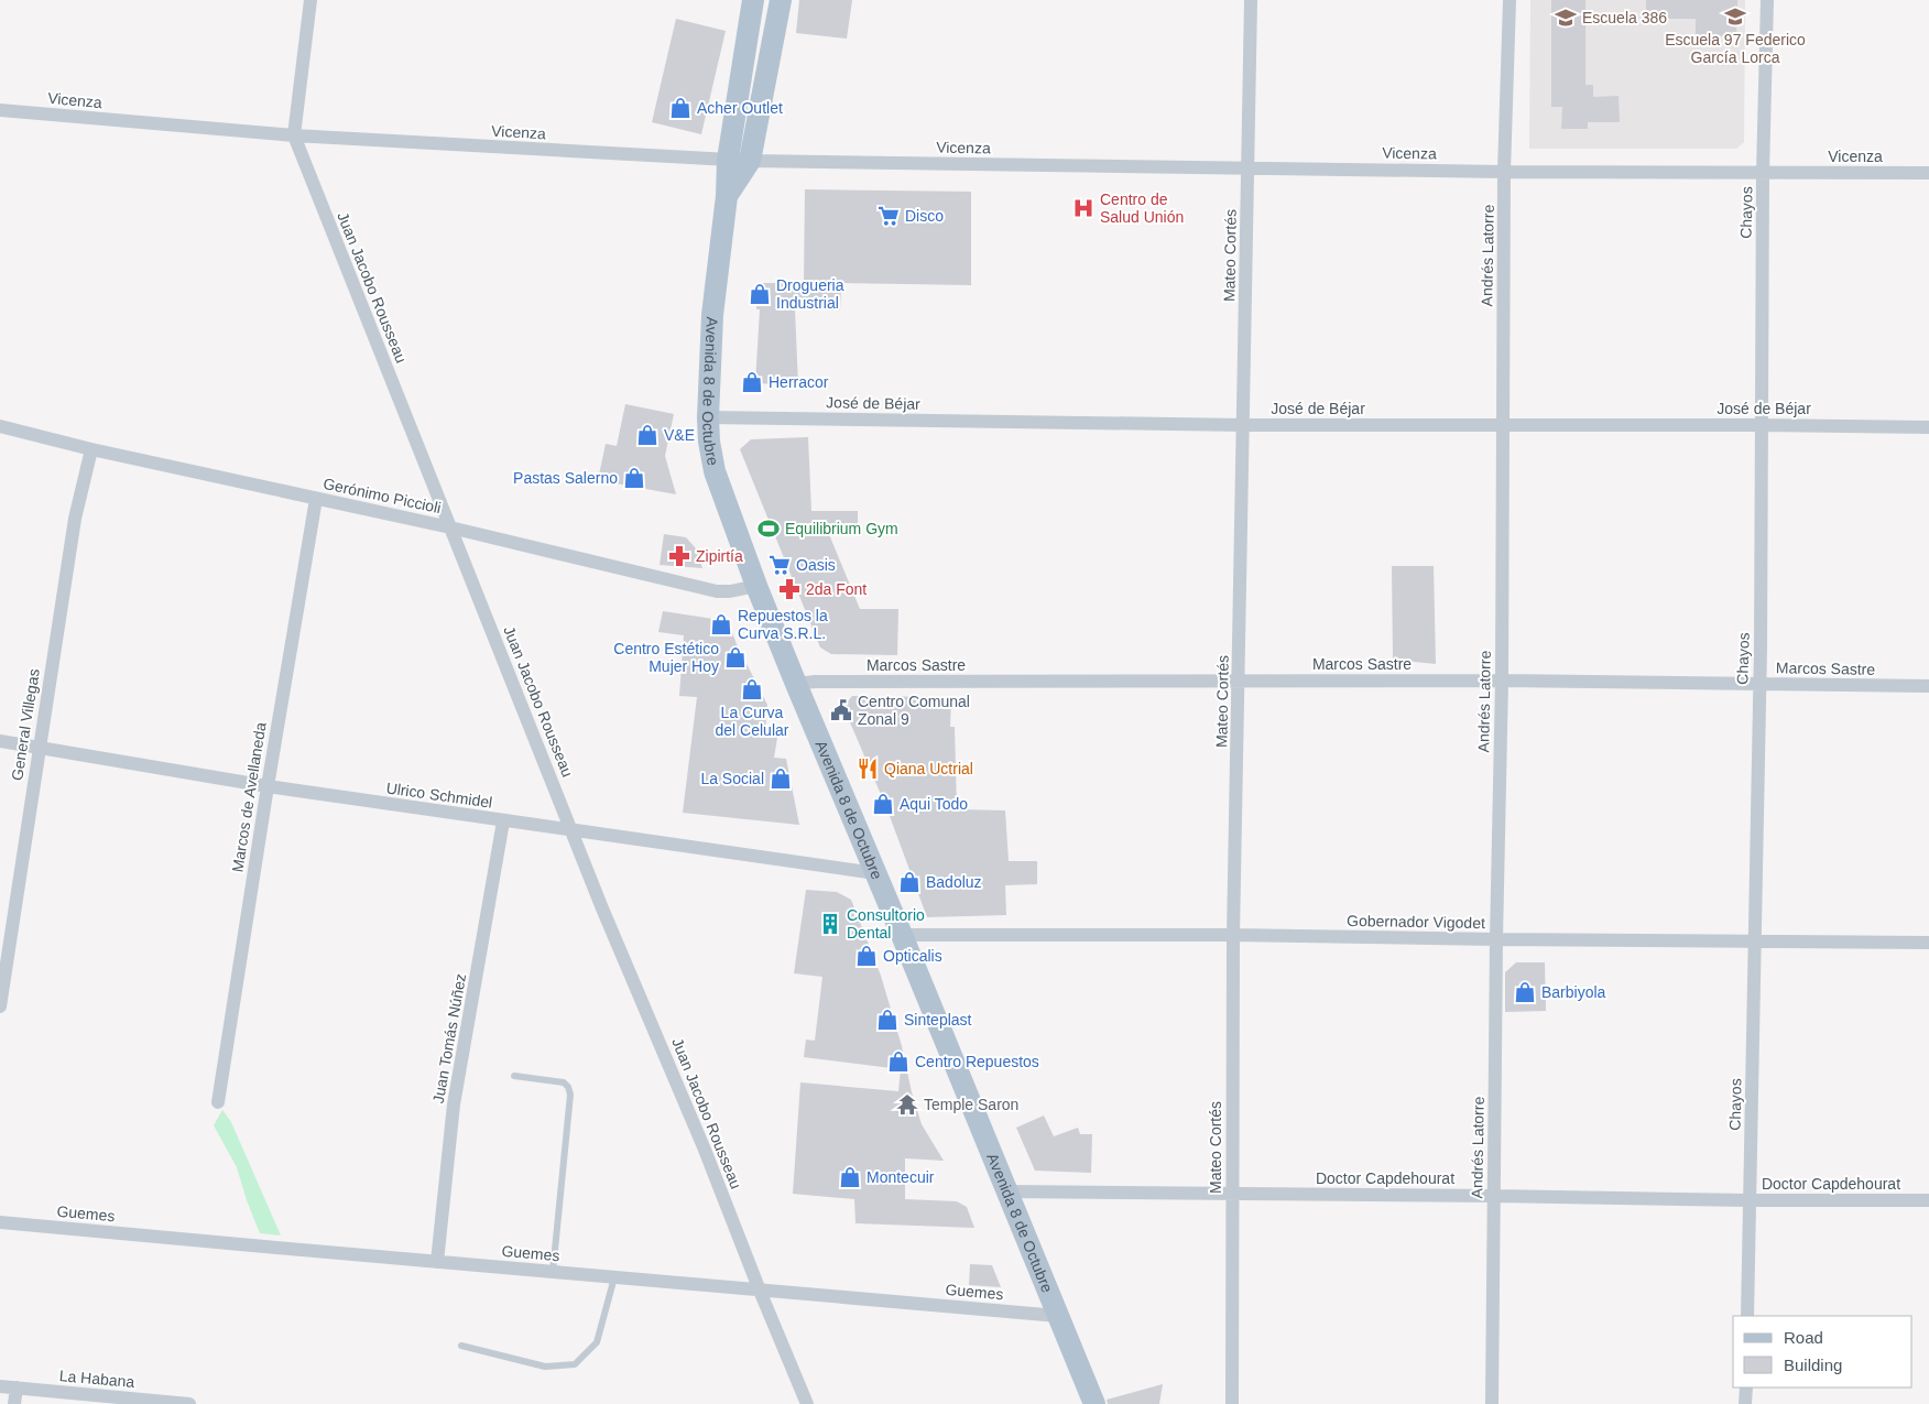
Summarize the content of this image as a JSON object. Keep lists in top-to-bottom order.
{
  "streets": {
    "main road": ["Avenida 8 de Octubre"],
    "street": [
      "Vicenza",
      "Chayos",
      "Mateo Cortés",
      "Andrés Latorre",
      "Juan Jacobo Rousseau",
      "José de Béjar",
      "Gerónimo Piccioli",
      "Marcos Sastre",
      "General Villegas",
      "Ulrico Schmidel",
      "Marcos de Avellaneda",
      "Gobernador Vigodet",
      "Juan Tomás Núñez",
      "Doctor Capdehourat",
      "Guemes",
      "La Habana"
    ]
  },
  "crossings": [
    ["Vicenza", "Chayos"],
    ["Vicenza", "Mateo Cortés"],
    ["Vicenza", "Andrés Latorre"],
    ["Vicenza", "Juan Jacobo Rousseau"],
    ["Vicenza", "Avenida 8 de Octubre"],
    ["Chayos", "José de Béjar"],
    ["Chayos", "Marcos Sastre"],
    ["Chayos", "Gobernador Vigodet"],
    ["Chayos", "Doctor Capdehourat"],
    ["Mateo Cortés", "José de Béjar"],
    ["Mateo Cortés", "Marcos Sastre"],
    ["Mateo Cortés", "Gobernador Vigodet"],
    ["Mateo Cortés", "Doctor Capdehourat"],
    ["Andrés Latorre", "José de Béjar"],
    ["Andrés Latorre", "Marcos Sastre"],
    ["Andrés Latorre", "Gobernador Vigodet"],
    ["Andrés Latorre", "Doctor Capdehourat"],
    ["Juan Jacobo Rousseau", "Gerónimo Piccioli"],
    ["Juan Jacobo Rousseau", "Ulrico Schmidel"],
    ["Juan Jacobo Rousseau", "Guemes"],
    ["Avenida 8 de Octubre", "José de Béjar"],
    ["Avenida 8 de Octubre", "Gerónimo Piccioli"],
    ["Avenida 8 de Octubre", "Marcos Sastre"],
    ["Avenida 8 de Octubre", "Ulrico Schmidel"],
    ["Avenida 8 de Octubre", "Gobernador Vigodet"],
    ["Avenida 8 de Octubre", "Doctor Capdehourat"],
    ["Avenida 8 de Octubre", "Guemes"],
    ["Gerónimo Piccioli", "General Villegas"],
    ["Gerónimo Piccioli", "Marcos de Avellaneda"],
    ["General Villegas", "Ulrico Schmidel"],
    ["Ulrico Schmidel", "Marcos de Avellaneda"],
    ["Ulrico Schmidel", "Juan Tomás Núñez"],
    ["Juan Tomás Núñez", "Guemes"]
  ],
  "places": {
    "school or university": ["Escuela 97 Federico García Lorca", "Escuela 386"],
    "shop": [
      "Acher Outlet",
      "Drogueria Industrial",
      "Herracor",
      "V&E",
      "Pastas Salerno",
      "Repuestos la Curva S.R.L.",
      "Centro Estético Mujer Hoy",
      "La Curva del Celular",
      "La Social",
      "Aqui Todo",
      "Badoluz",
      "Opticalis",
      "Barbiyola",
      "Sinteplast",
      "Centro Repuestos",
      "Montecuir"
    ],
    "hospital": ["Centro de Salud Unión"],
    "supermarket": ["Disco", "Oasis"],
    "sports": ["Equilibrium Gym"],
    "pharmacy": ["Zipirtía", "2da Font"],
    "public building": ["Centro Comunal Zonal 9"],
    "restaurant": ["Qiana Uctrial"],
    "building": ["Consultorio Dental"],
    "temple": ["Temple Saron"]
  },
  "legend": ["Road", "Building"]
}
